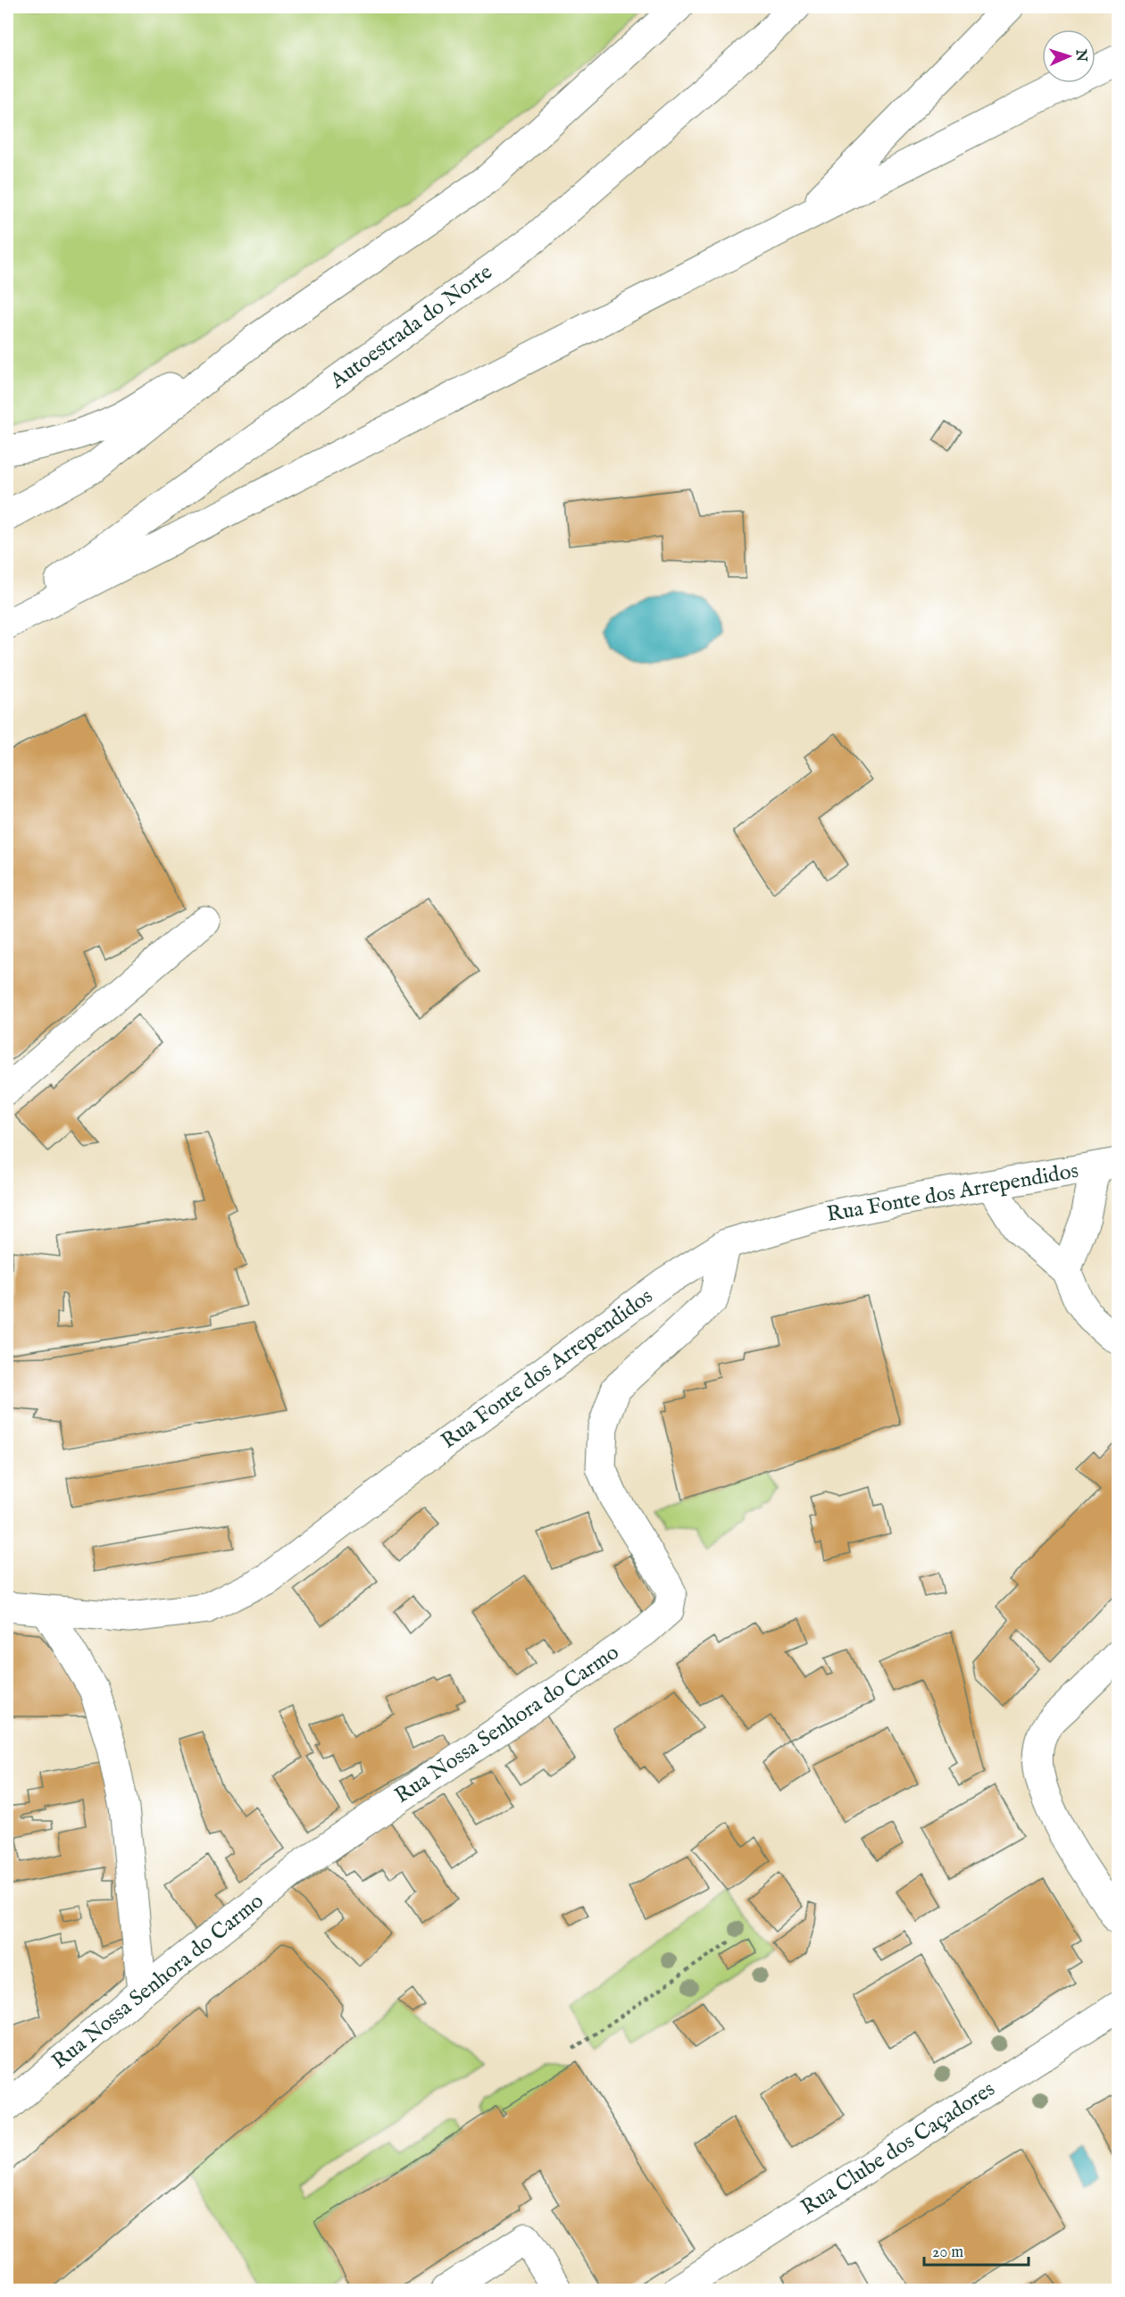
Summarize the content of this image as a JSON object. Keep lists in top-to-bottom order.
{
  "streets": {
    "main road": [
      "Autoestrada do Norte",
      "Rua Fonte dos Arrependidos",
      "Rua Nossa Senhora do Carmo",
      "Rua Clube dos Caçadores"
    ]
  },
  "crossings": [
    ["Rua Fonte dos Arrependidos", "Rua Nossa Senhora do Carmo"]
  ],
  "scale_bar": "20 m",
  "north": "right"
}
